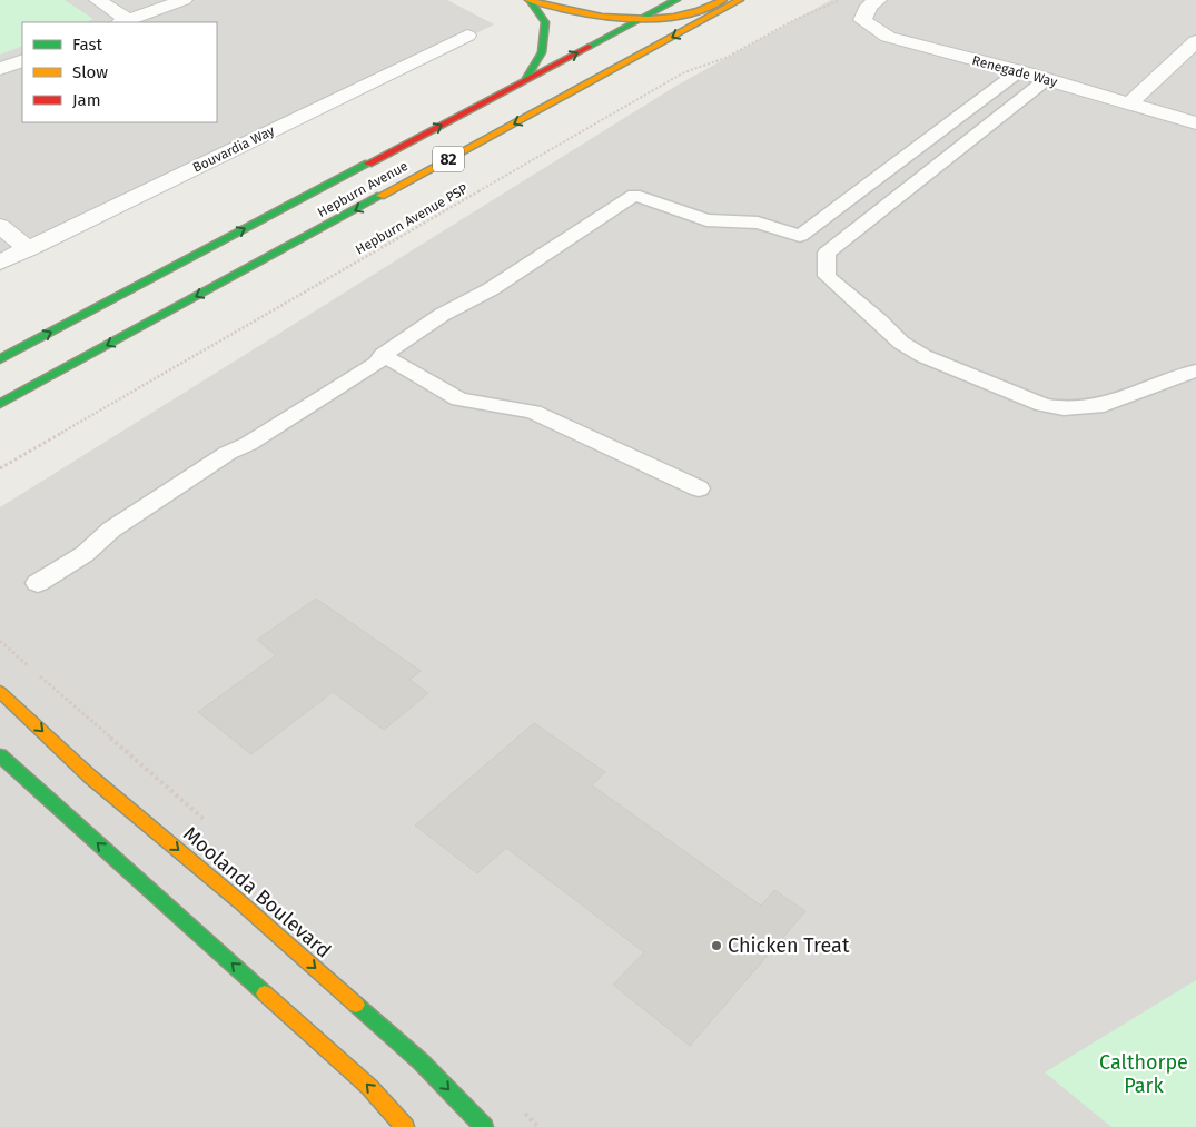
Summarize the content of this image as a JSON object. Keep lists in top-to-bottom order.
{
  "streets": {
    "main road": ["82", "Hepburn Avenue", "Moolanda Boulevard"],
    "street": ["Renegade Way", "Bouvardia Way"],
    "path": ["Hepburn Avenue PSP"]
  },
  "parks": ["Calthorpe Park"],
  "places": ["Chicken Treat"],
  "legend": ["Fast", "Slow", "Jam"]
}
